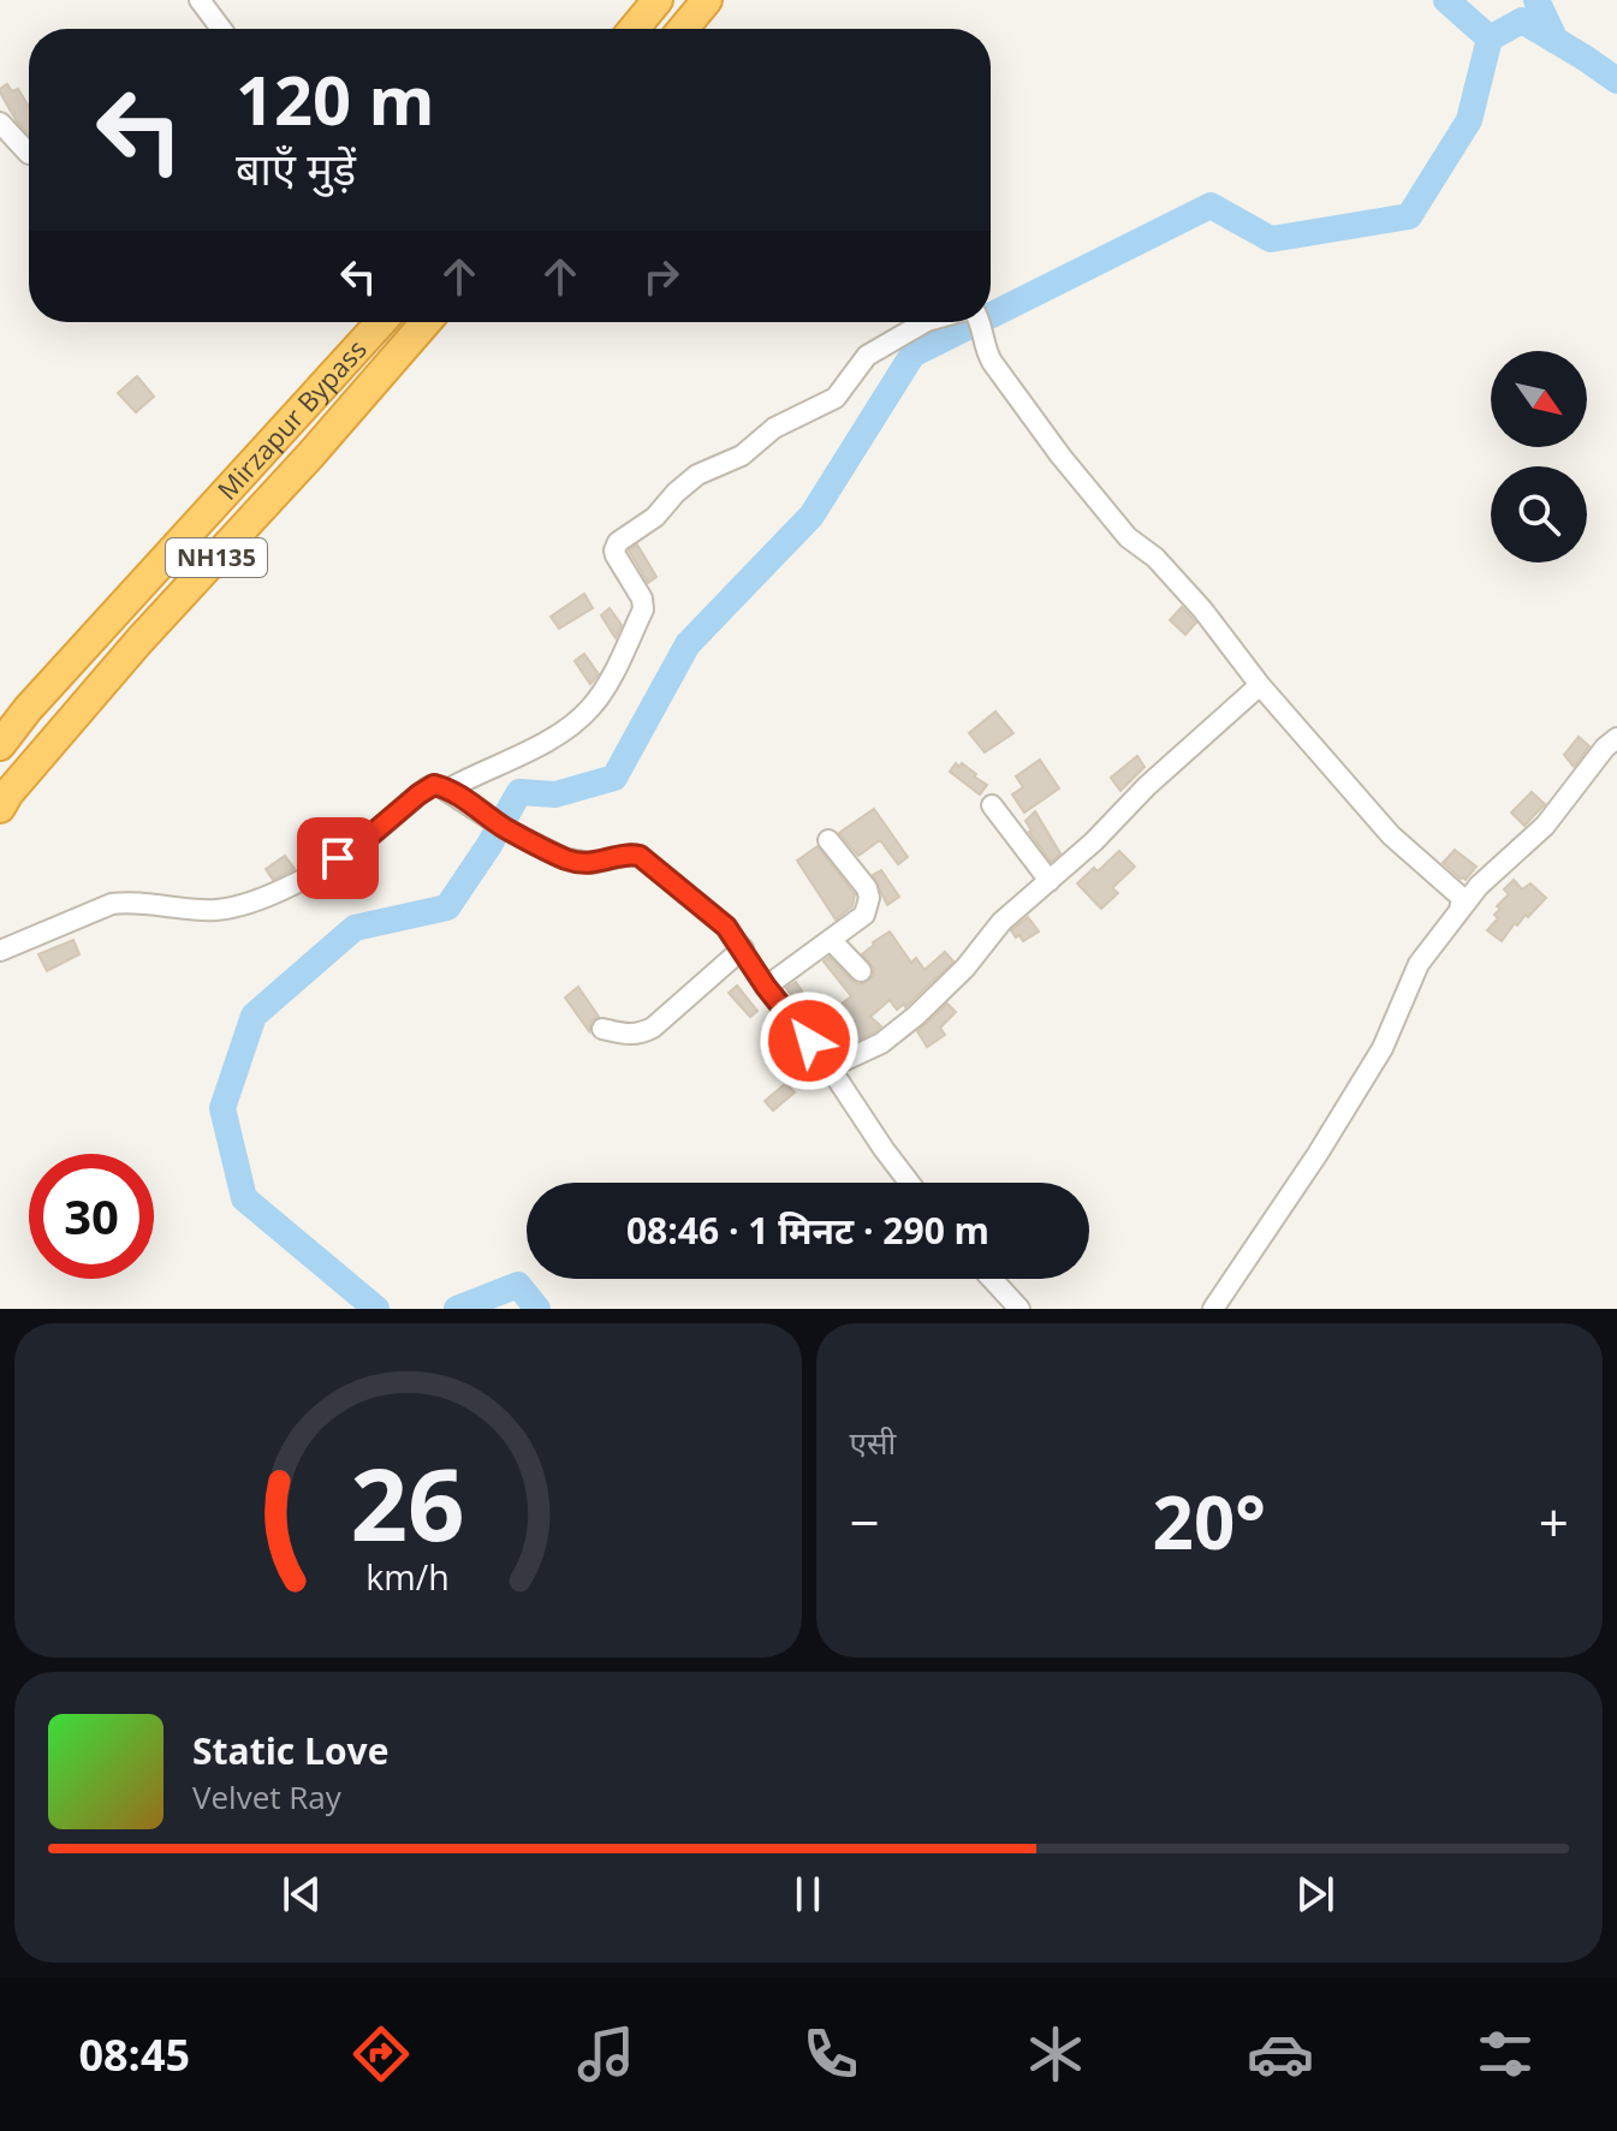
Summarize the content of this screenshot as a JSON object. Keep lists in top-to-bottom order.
{
  "streets": {
    "highway": ["Mirzapur Bypass", "NH135"]
  },
  "north": "bottom right",
  "page": {
    "turn": ["120 m", "बाएँ मुड़ें"],
    "limit": "30",
    "trip": "08:46 · 1 मिनट · 290 m",
    "tile": "एसी",
    "heat": ["−", "20°", "+"],
    "song": ["Static Love", "Velvet Ray"],
    "tabs": "08:45",
    "gauge": ["26", "km/h"]
  }
}
